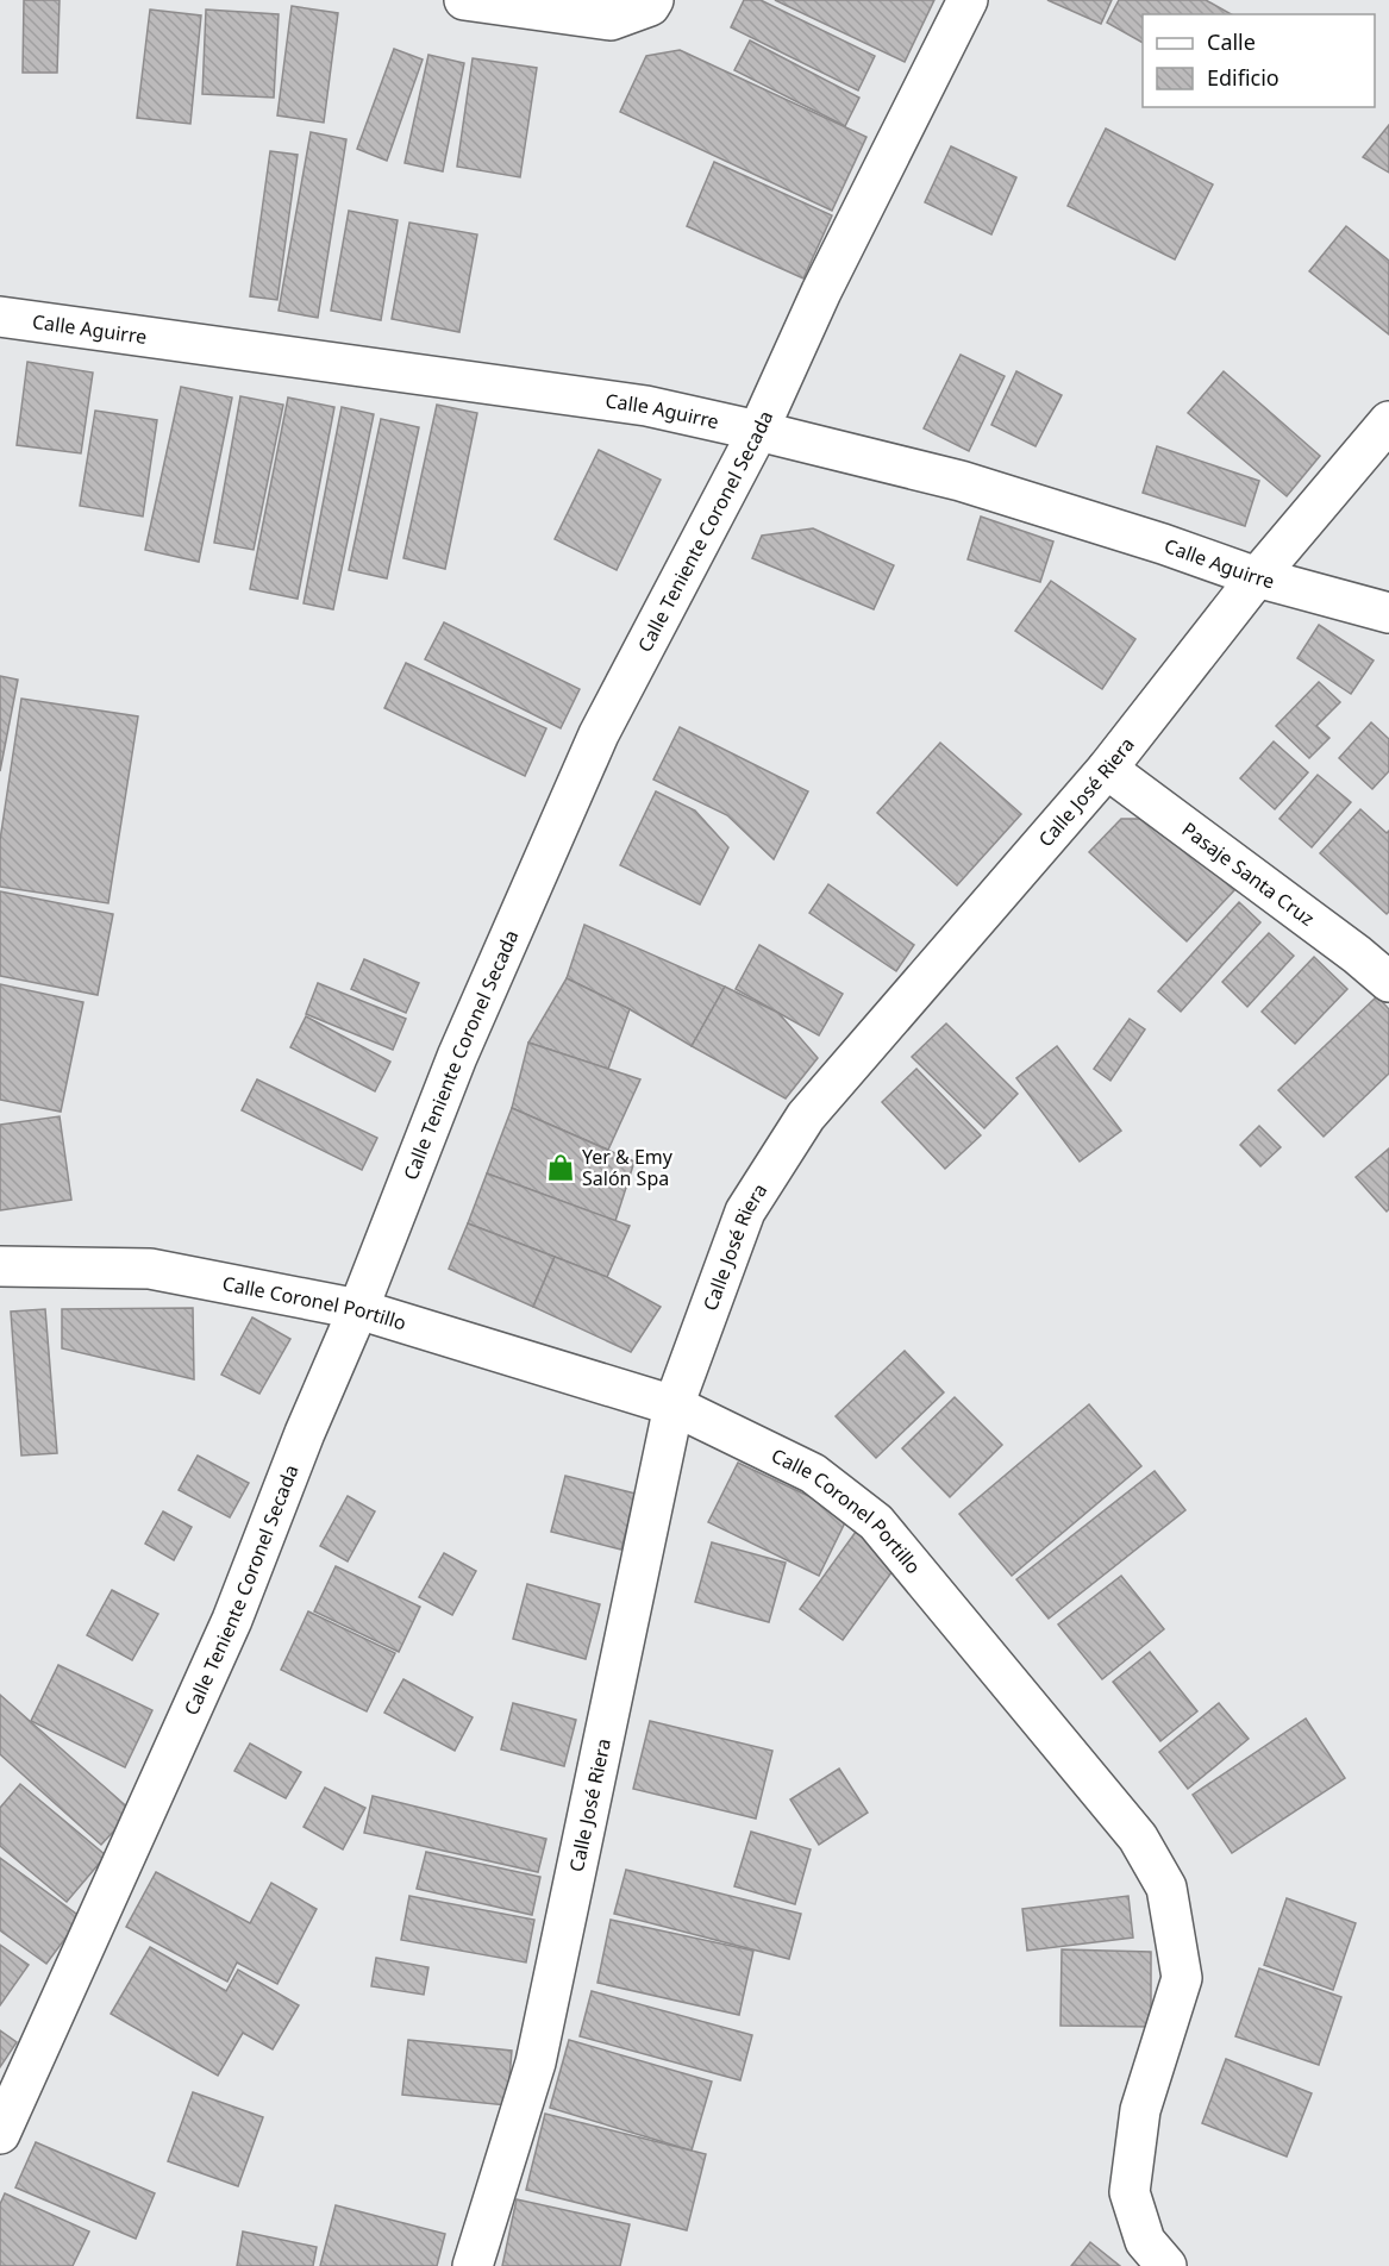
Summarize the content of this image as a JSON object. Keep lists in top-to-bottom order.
{
  "streets": {
    "street": [
      "Calle Aguirre",
      "Calle Teniente Coronel Secada",
      "Calle José Riera",
      "Pasaje Santa Cruz",
      "Calle Coronel Portillo"
    ]
  },
  "crossings": [
    ["Calle Aguirre", "Calle Teniente Coronel Secada"],
    ["Calle Aguirre", "Calle José Riera"],
    ["Calle Teniente Coronel Secada", "Calle Coronel Portillo"],
    ["Calle José Riera", "Pasaje Santa Cruz"],
    ["Calle José Riera", "Calle Coronel Portillo"]
  ],
  "places": {
    "shop": ["Yer & Emy Salón Spa"]
  },
  "legend": ["Calle", "Edificio"]
}
